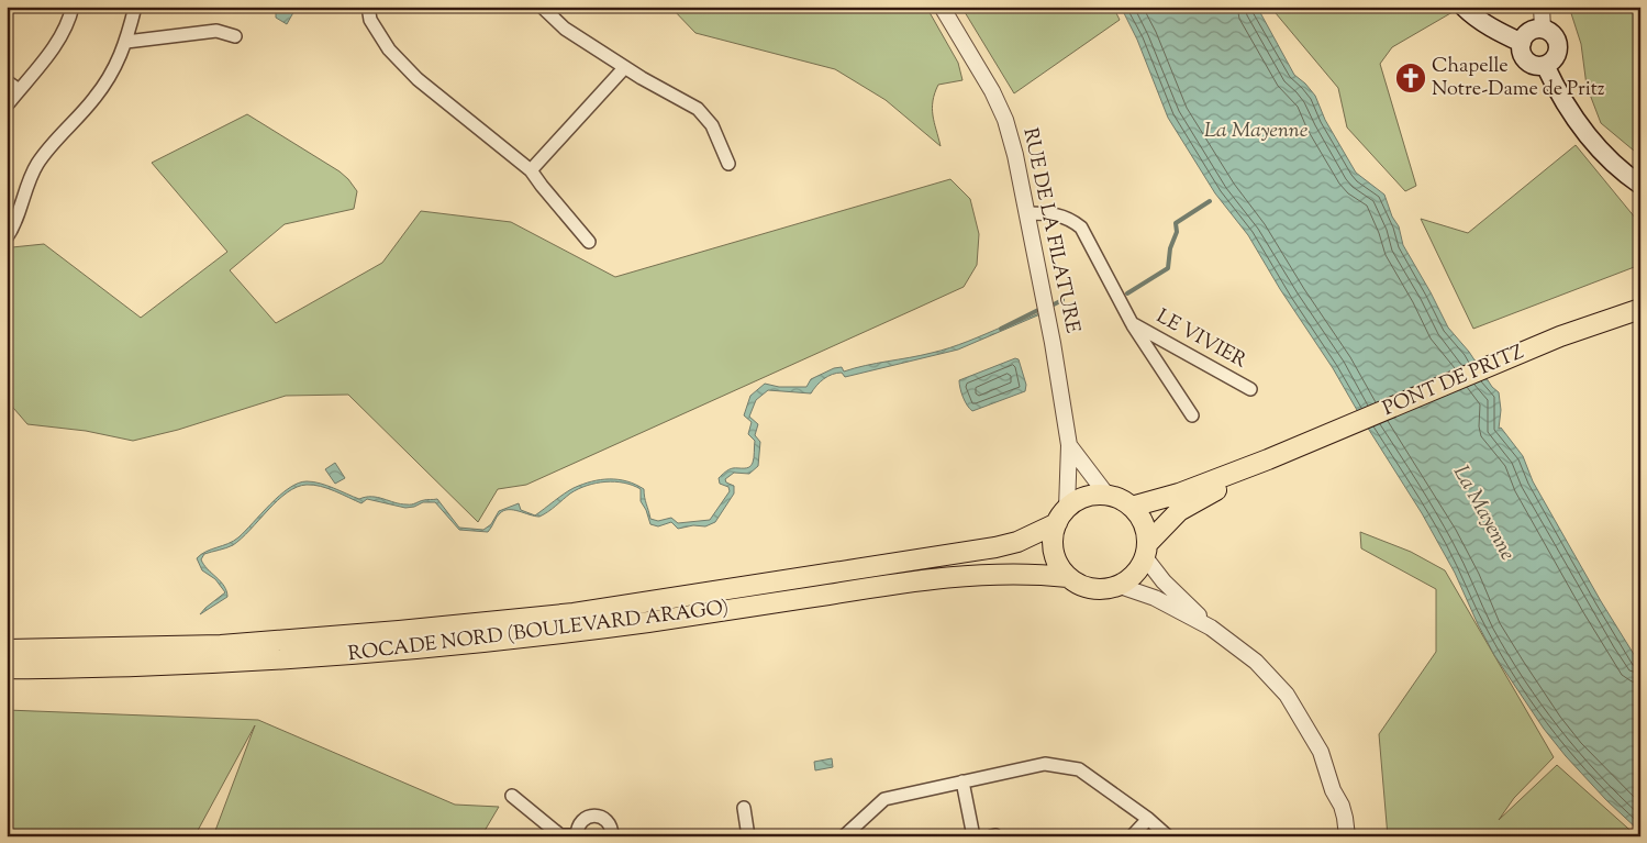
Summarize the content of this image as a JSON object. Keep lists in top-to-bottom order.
{
  "streets": {
    "main road": ["PONT DE PRITZ", "ROCADE NORD (BOULEVARD ARAGO)"],
    "street": ["RUE DE LA FILATURE", "LE VIVIER"]
  },
  "crossings": [
    ["RUE DE LA FILATURE", "LE VIVIER"],
    ["RUE DE LA FILATURE", "PONT DE PRITZ"],
    ["RUE DE LA FILATURE", "ROCADE NORD (BOULEVARD ARAGO)"],
    ["PONT DE PRITZ", "ROCADE NORD (BOULEVARD ARAGO)"]
  ],
  "water": ["La Mayenne"],
  "places": {
    "church": ["Chapelle Notre-Dame de Pritz"]
  }
}
